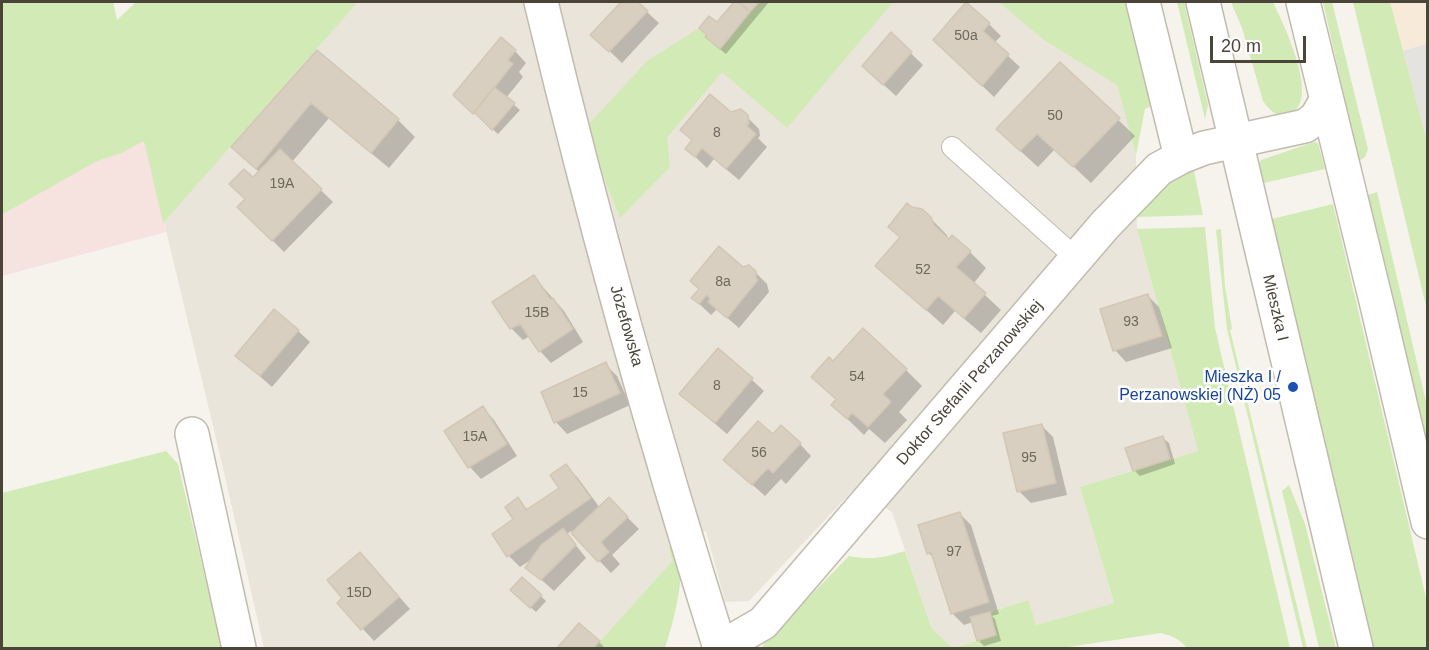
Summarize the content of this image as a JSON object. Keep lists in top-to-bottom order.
{
  "streets": {
    "street": ["Mieszka I", "Józefowska", "Doktor Stefanii Perzanowskiej"]
  },
  "crossings": [
    ["Mieszka I", "Doktor Stefanii Perzanowskiej"],
    ["Józefowska", "Doktor Stefanii Perzanowskiej"]
  ],
  "places": ["Mieszka I / Perzanowskiej (NŻ) 05"],
  "house_numbers": [
    "50a",
    "50",
    "8",
    "19A",
    "52",
    "8a",
    "15B",
    "93",
    "54",
    "8",
    "15",
    "15A",
    "56",
    "95",
    "97",
    "15D"
  ],
  "scale_bar": "20 m"
}
